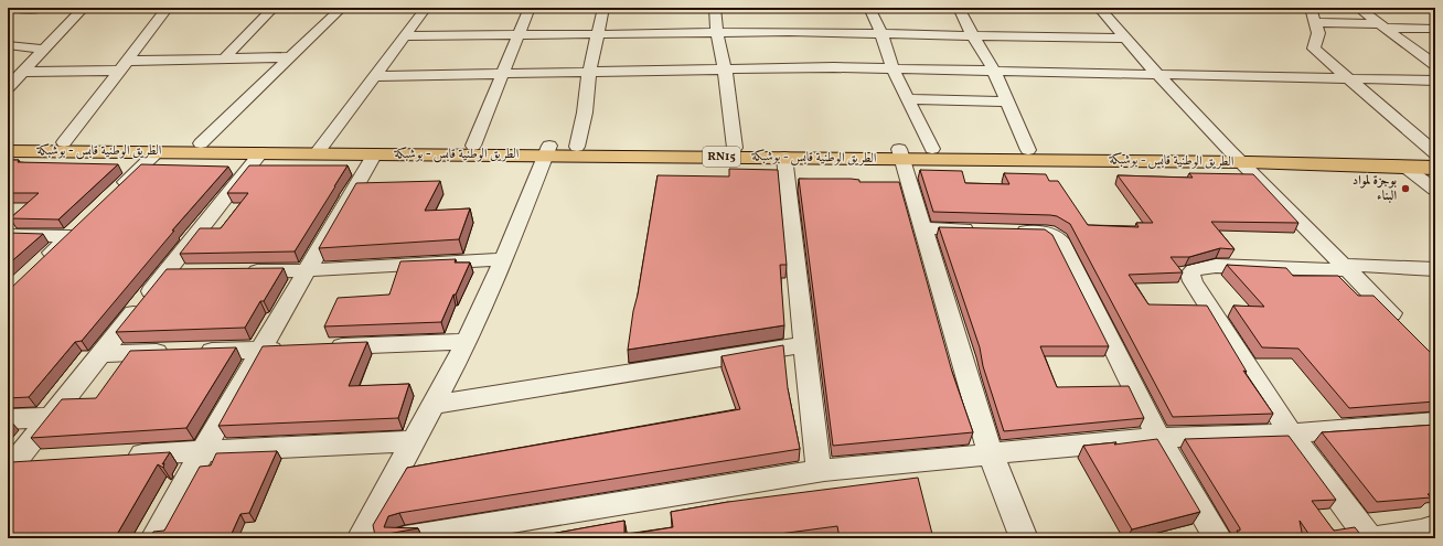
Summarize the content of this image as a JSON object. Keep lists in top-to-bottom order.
{
  "streets": {
    "main road": ["الطريق الوطنية قابس - بوشبكة", "RN15"]
  },
  "places": ["بوجزة لمواد البناء"]
}
